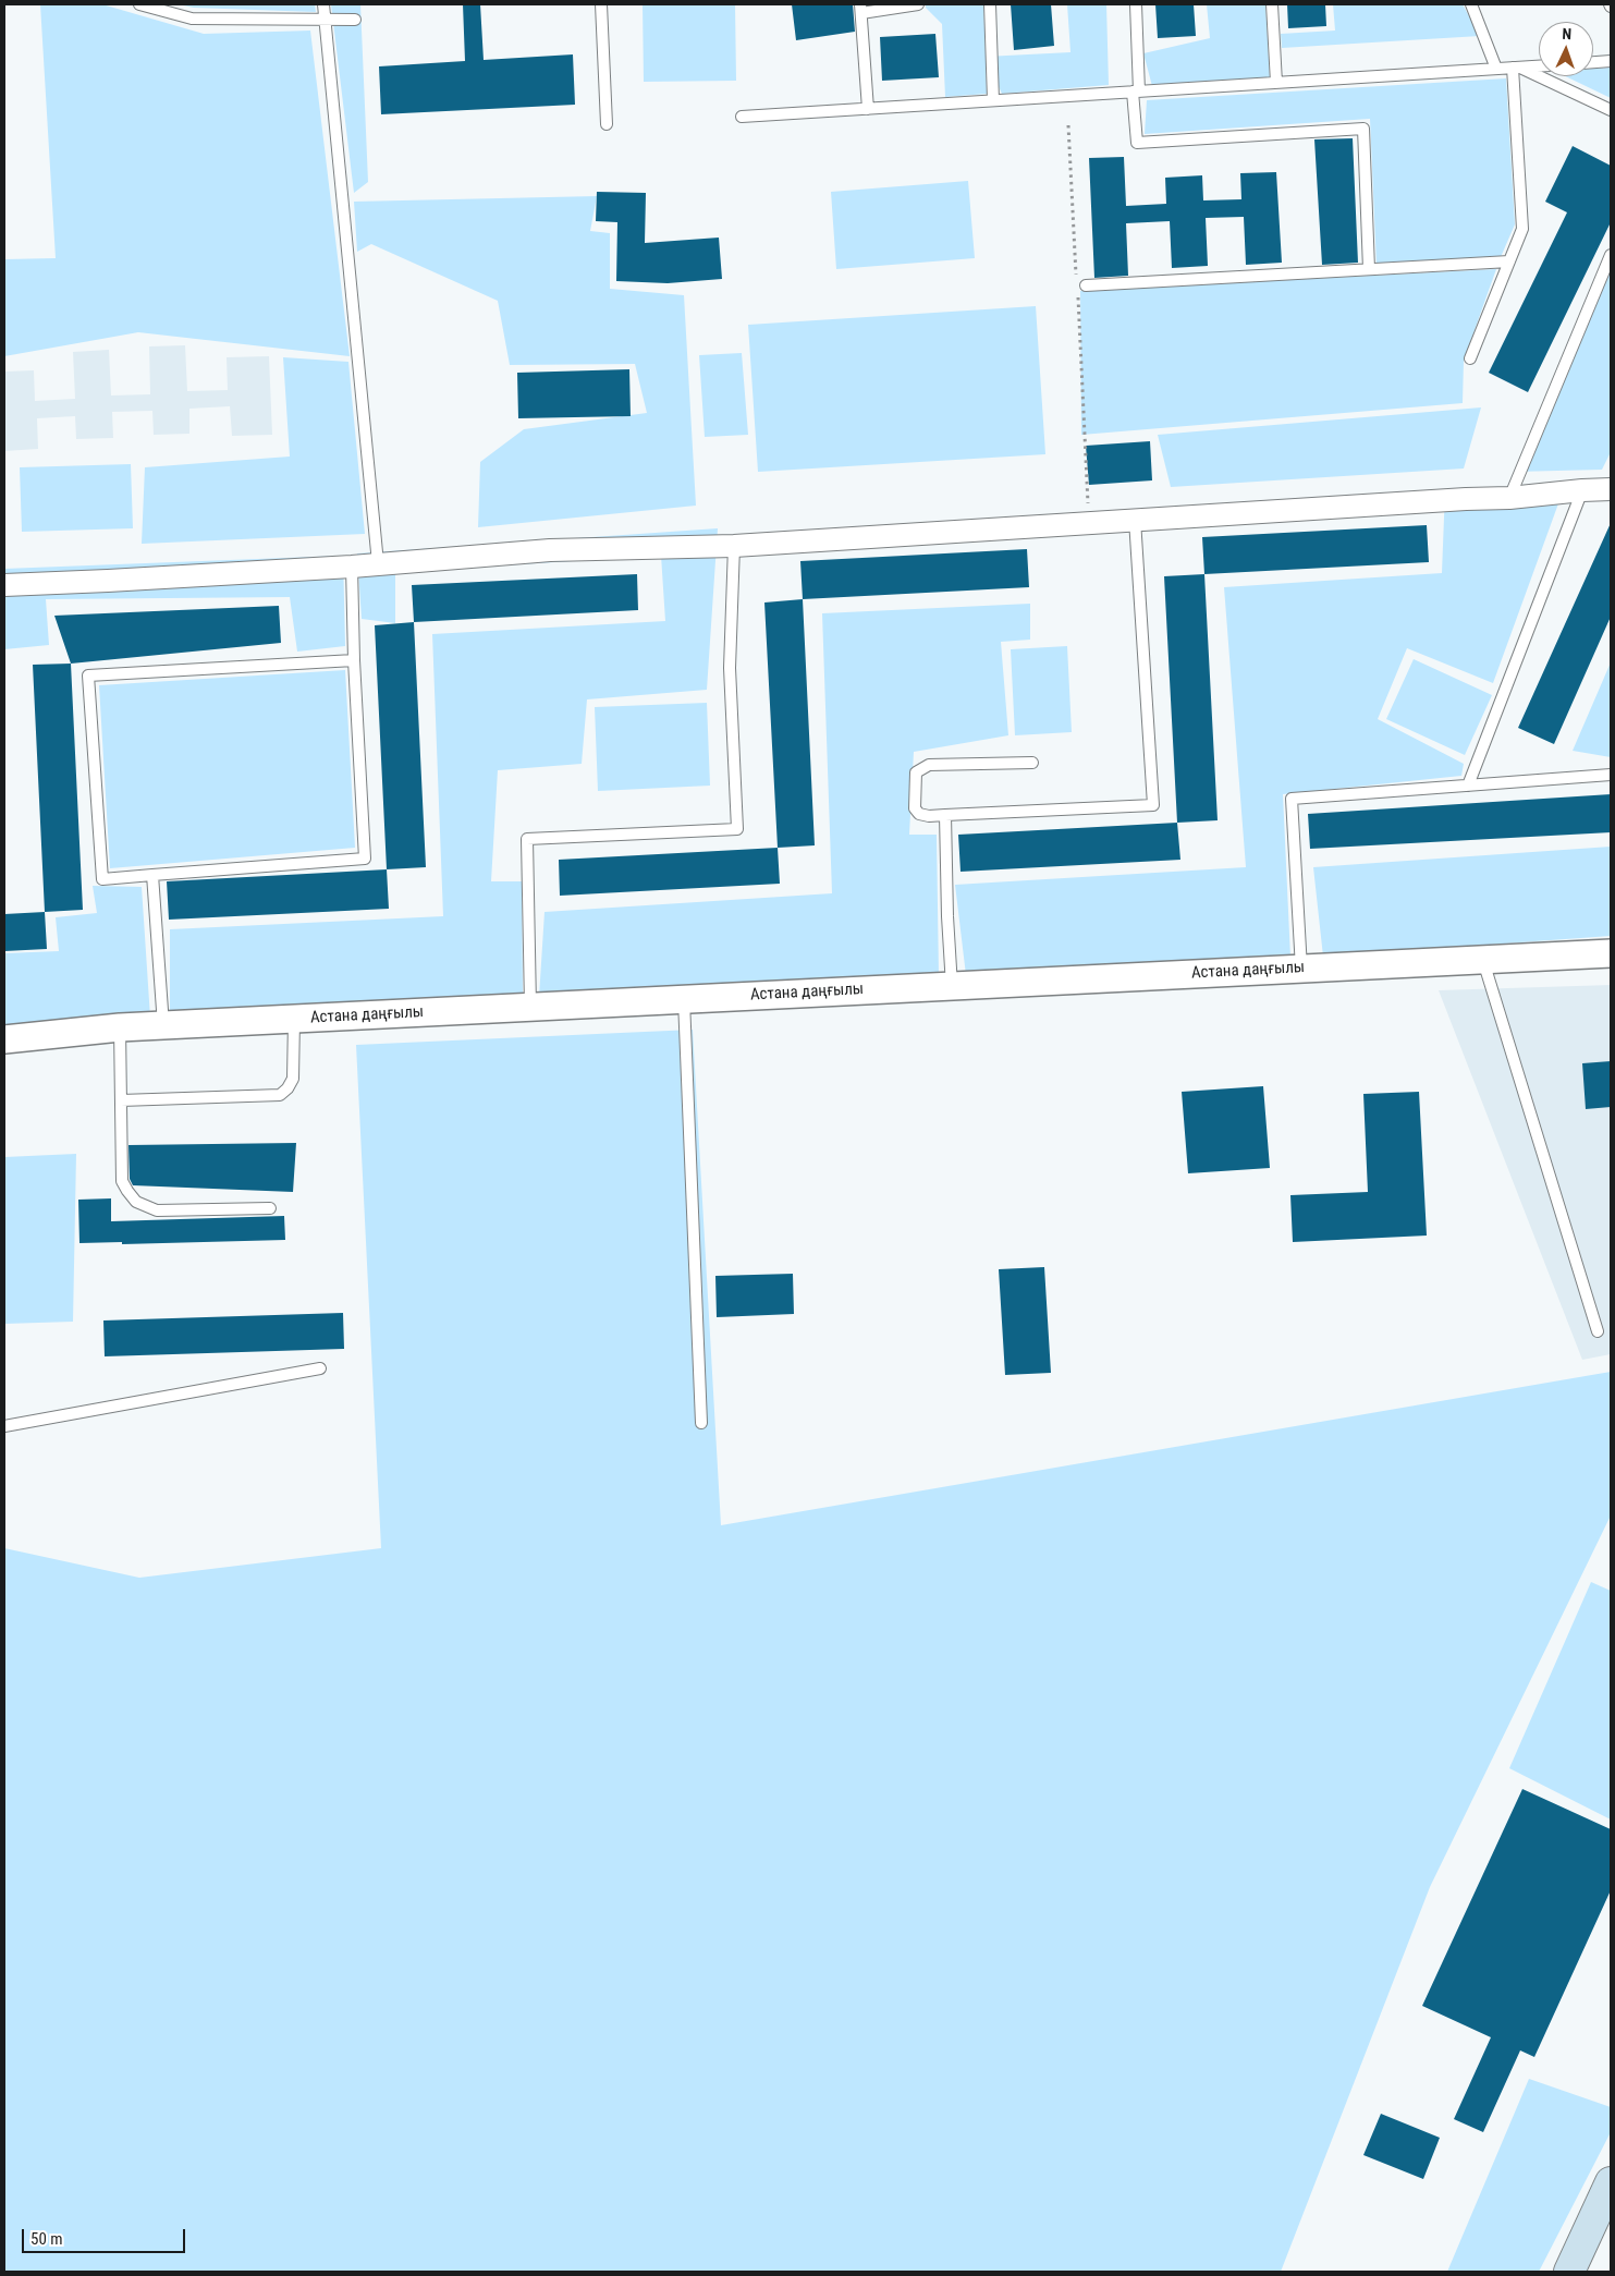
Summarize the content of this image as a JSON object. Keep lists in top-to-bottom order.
{
  "streets": {
    "street": ["Астана даңғылы"]
  },
  "scale_bar": "50 m",
  "north": "top"
}
